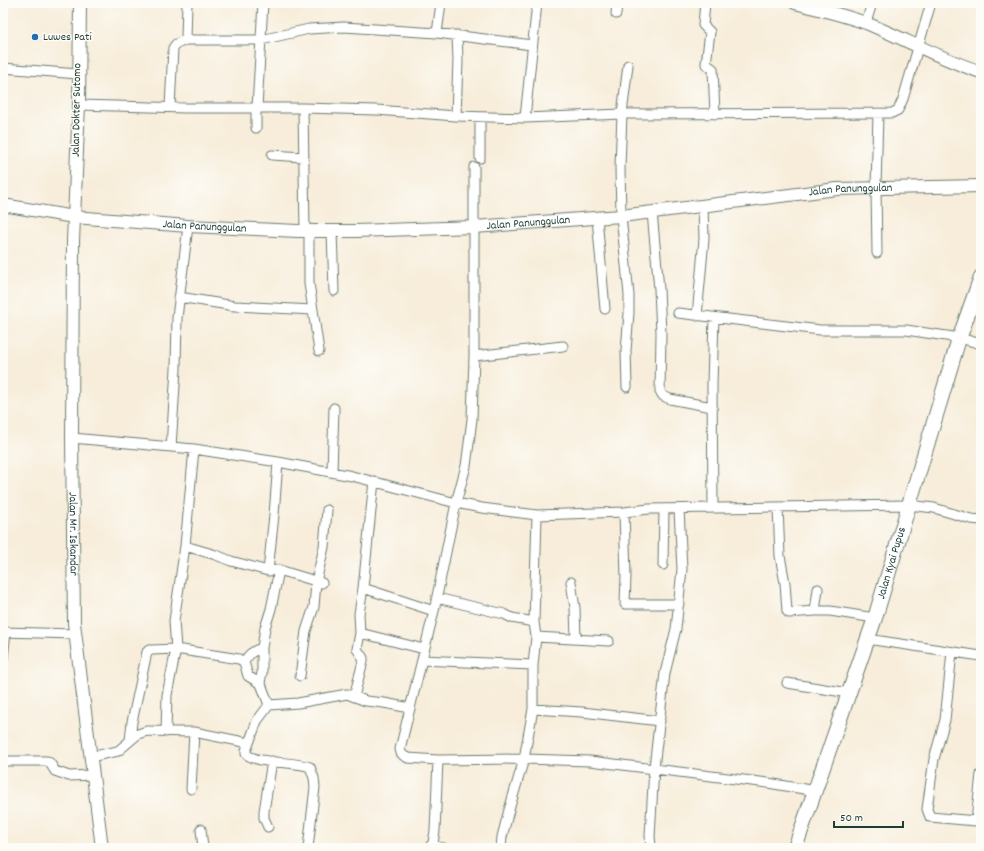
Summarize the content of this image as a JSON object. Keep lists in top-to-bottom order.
{
  "streets": {
    "main road": [
      "Jalan Dokter Sutomo",
      "Jalan Panunggulan",
      "Jalan Mr. Iskandar",
      "Jalan Kyai Pupus"
    ]
  },
  "crossings": [
    ["Jalan Dokter Sutomo", "Jalan Panunggulan"],
    ["Jalan Dokter Sutomo", "Jalan Mr. Iskandar"],
    ["Jalan Panunggulan", "Jalan Mr. Iskandar"]
  ],
  "places": ["Luwes Pati"],
  "scale_bar": "50 m"
}
